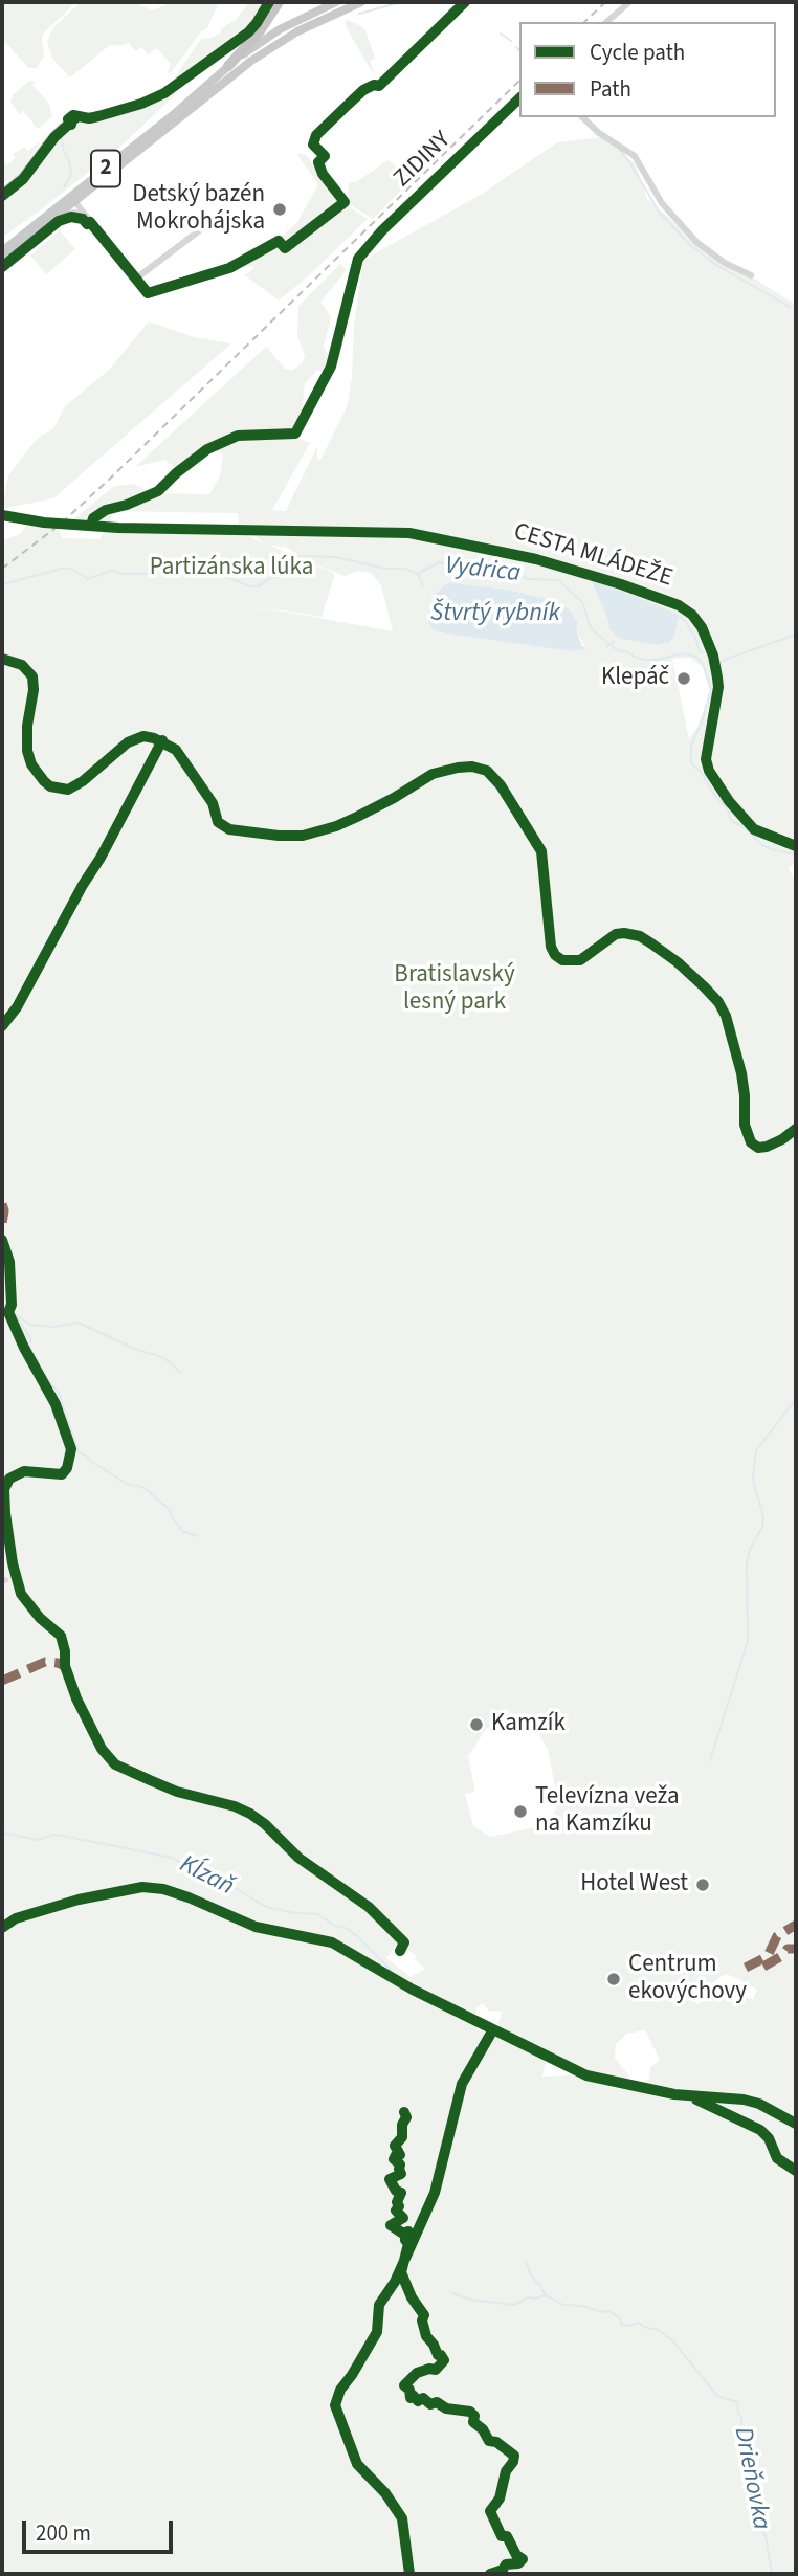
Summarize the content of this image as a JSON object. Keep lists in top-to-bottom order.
{
  "streets": {
    "main road": ["2"],
    "street": ["ZIDINY", "CESTA MLÁDEŽE"]
  },
  "water": [
    "Vydrica",
    "Štvrtý rybník",
    "Kĺzaň",
    "Drieňovka"
  ],
  "parks": ["Partizánska lúka", "Bratislavský lesný park"],
  "places": [
    "Detský bazén Mokrohájska",
    "Klepáč",
    "Kamzík",
    "Televízna veža na Kamzíku",
    "Hotel West",
    "Centrum ekovýchovy"
  ],
  "legend": ["Cycle path", "Path"],
  "scale_bar": "200 m"
}
